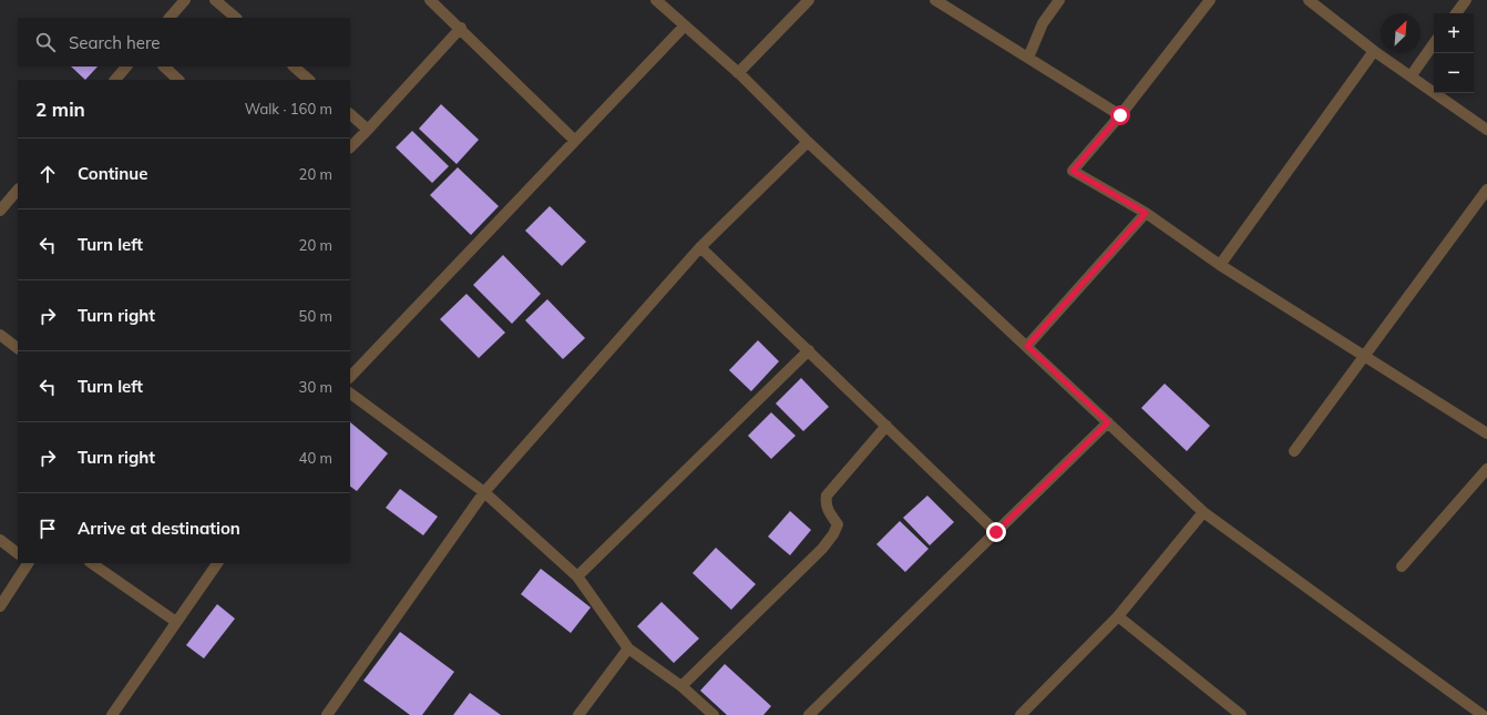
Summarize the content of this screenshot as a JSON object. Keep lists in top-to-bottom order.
{
  "north": "top right",
  "page": {
    "map_buttons": ["+", "−"],
    "search": "Search here",
    "heading": ["2 min", "Walk · 160 m"],
    "list": [
      ["Continue", "20 m"],
      ["Turn left", "20 m"],
      ["Turn right", "50 m"],
      ["Turn left", "30 m"],
      ["Turn right", "40 m"],
      "Arrive at destination"
    ]
  }
}
